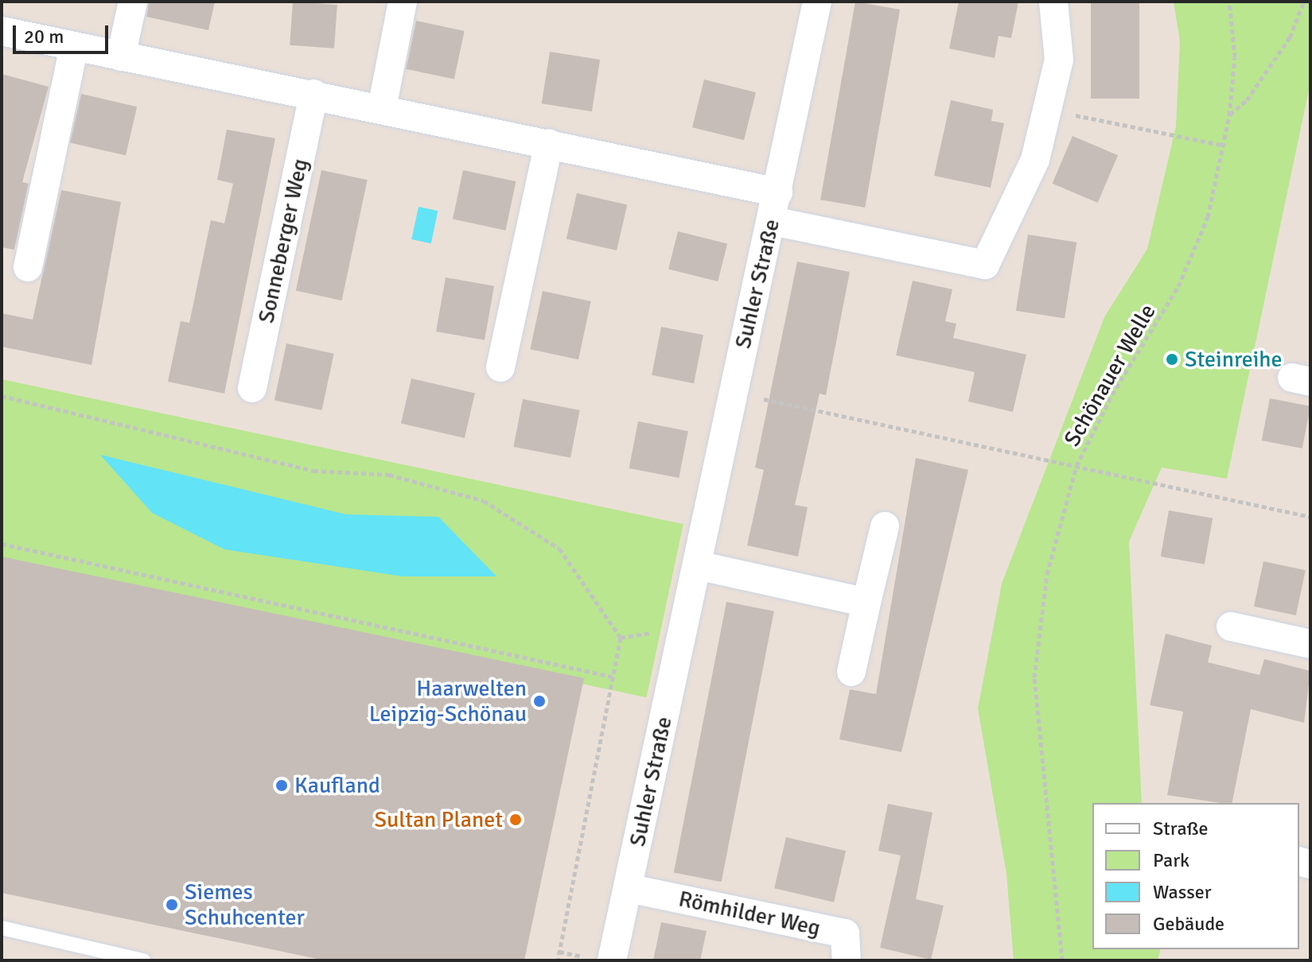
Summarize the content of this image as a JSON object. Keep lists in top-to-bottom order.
{
  "streets": {
    "street": ["Sonneberger Weg", "Suhler Straße", "Römhilder Weg"],
    "path": ["Schönauer Welle"]
  },
  "crossings": [
    ["Suhler Straße", "Römhilder Weg"]
  ],
  "places": [
    "Steinreihe",
    "Haarwelten Leipzig-Schönau",
    "Kaufland",
    "Sultan Planet",
    "Siemes Schuhcenter"
  ],
  "legend": [
    "Straße",
    "Park",
    "Wasser",
    "Gebäude"
  ],
  "scale_bar": "20 m"
}
